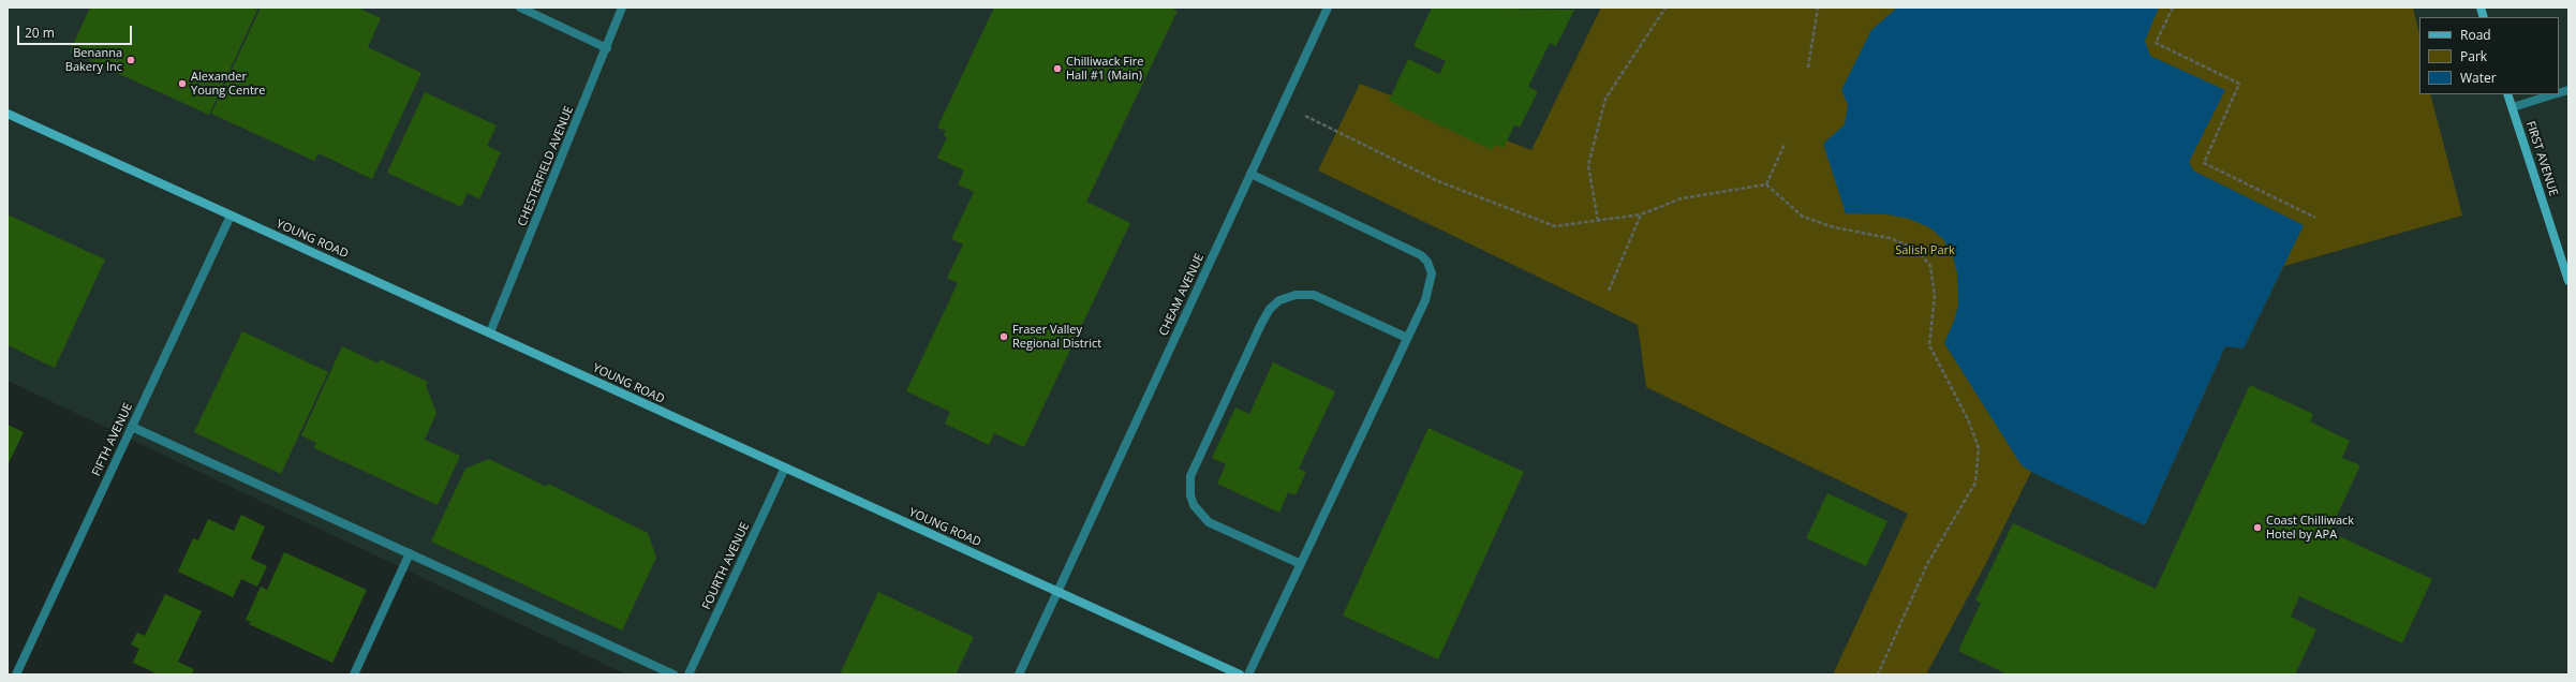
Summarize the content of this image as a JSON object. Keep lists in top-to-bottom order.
{
  "streets": {
    "main road": ["FIRST AVENUE", "YOUNG ROAD"],
    "street": [
      "CHESTERFIELD AVENUE",
      "CHEAM AVENUE",
      "FIFTH AVENUE",
      "FOURTH AVENUE"
    ]
  },
  "crossings": [
    ["CHESTERFIELD AVENUE", "YOUNG ROAD"],
    ["YOUNG ROAD", "CHEAM AVENUE"],
    ["YOUNG ROAD", "FIFTH AVENUE"],
    ["YOUNG ROAD", "FOURTH AVENUE"]
  ],
  "parks": ["Salish Park"],
  "places": [
    "Benanna Bakery Inc",
    "Chilliwack Fire Hall #1 (Main)",
    "Alexander Young Centre",
    "Fraser Valley Regional District",
    "Coast Chilliwack Hotel by APA"
  ],
  "legend": ["Road", "Park", "Water"],
  "scale_bar": "20 m"
}
